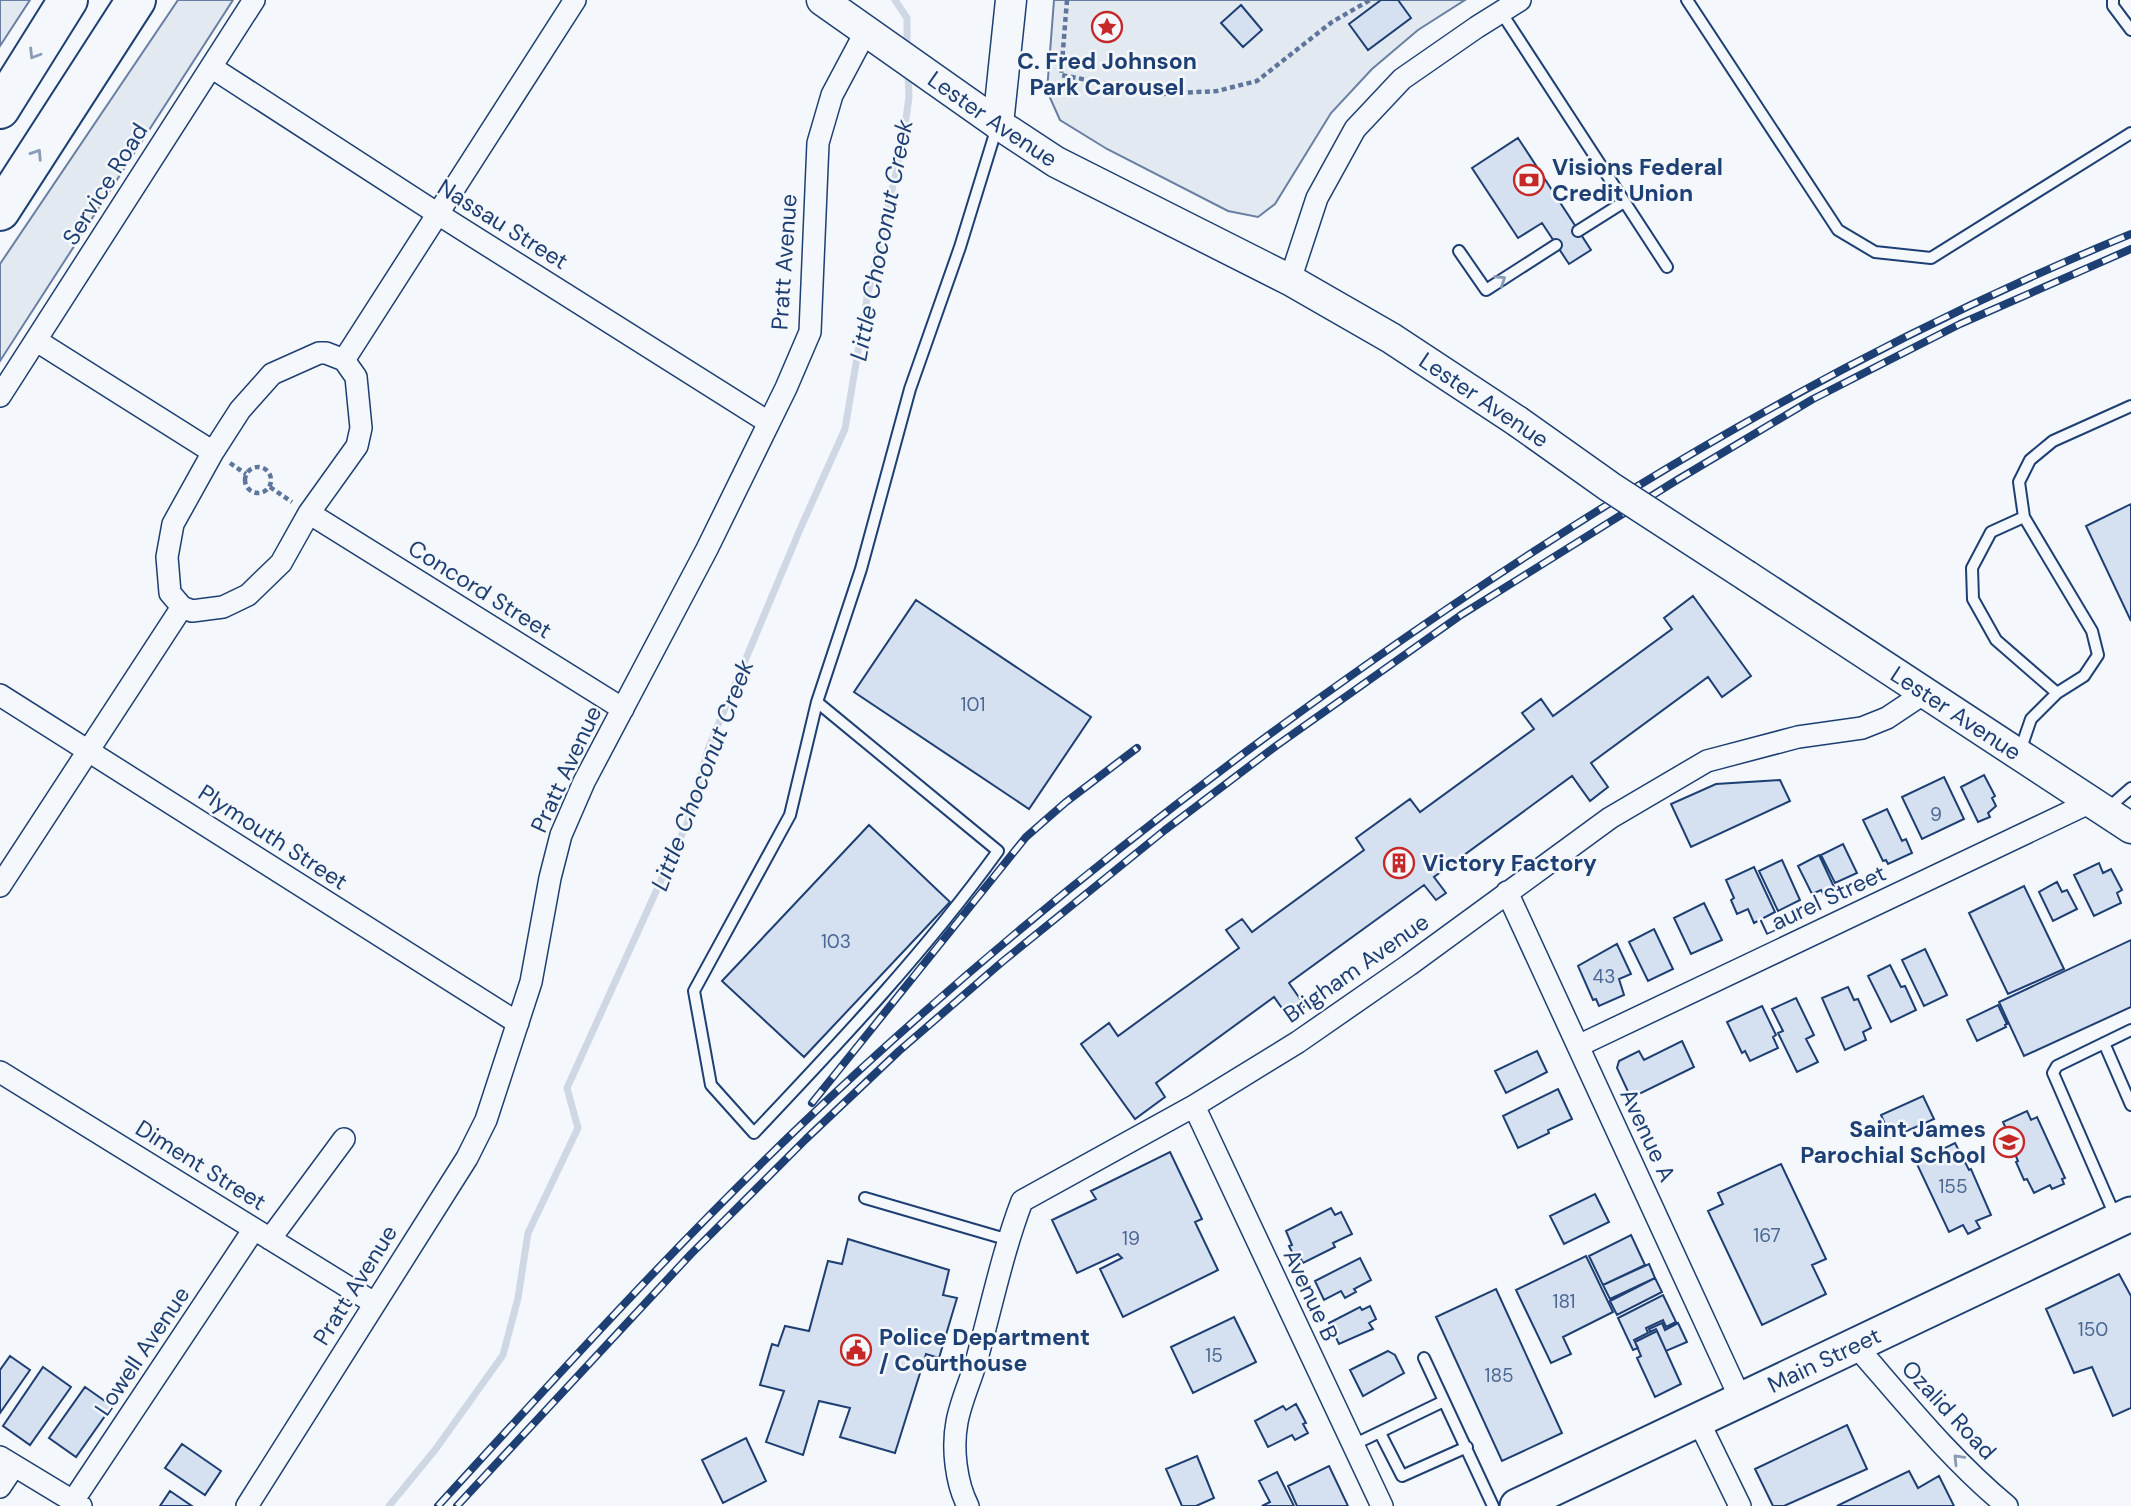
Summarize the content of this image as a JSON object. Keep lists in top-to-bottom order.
{
  "streets": {
    "main road": ["Main Street"],
    "street": [
      "Lester Avenue",
      "Service Road",
      "Nassau Street",
      "Pratt Avenue",
      "Concord Street",
      "Plymouth Street",
      "Laurel Street",
      "Brigham Avenue",
      "Avenue A",
      "Diment Street",
      "Avenue B",
      "Lowell Avenue",
      "Ozalid Road"
    ]
  },
  "crossings": [
    ["Lester Avenue", "Pratt Avenue"],
    ["Lester Avenue", "Laurel Street"],
    ["Lester Avenue", "Brigham Avenue"],
    ["Service Road", "Nassau Street"],
    ["Nassau Street", "Pratt Avenue"],
    ["Pratt Avenue", "Concord Street"],
    ["Pratt Avenue", "Plymouth Street"],
    ["Pratt Avenue", "Diment Street"],
    ["Laurel Street", "Avenue A"],
    ["Brigham Avenue", "Avenue A"],
    ["Brigham Avenue", "Avenue B"],
    ["Avenue A", "Main Street"],
    ["Diment Street", "Lowell Avenue"],
    ["Main Street", "Ozalid Road"]
  ],
  "one_way": ["Ozalid Road"],
  "water": ["Little Choconut Creek"],
  "places": {
    "place": ["C. Fred Johnson Park Carousel"],
    "bank": ["Visions Federal Credit Union"],
    "building": ["Victory Factory"],
    "school or university": ["Saint James Parochial School"],
    "public building": ["Police Department / Courthouse"]
  },
  "house_numbers": [
    "101",
    "9",
    "103",
    "43",
    "155",
    "167",
    "19",
    "181",
    "150",
    "15",
    "185"
  ]
}
